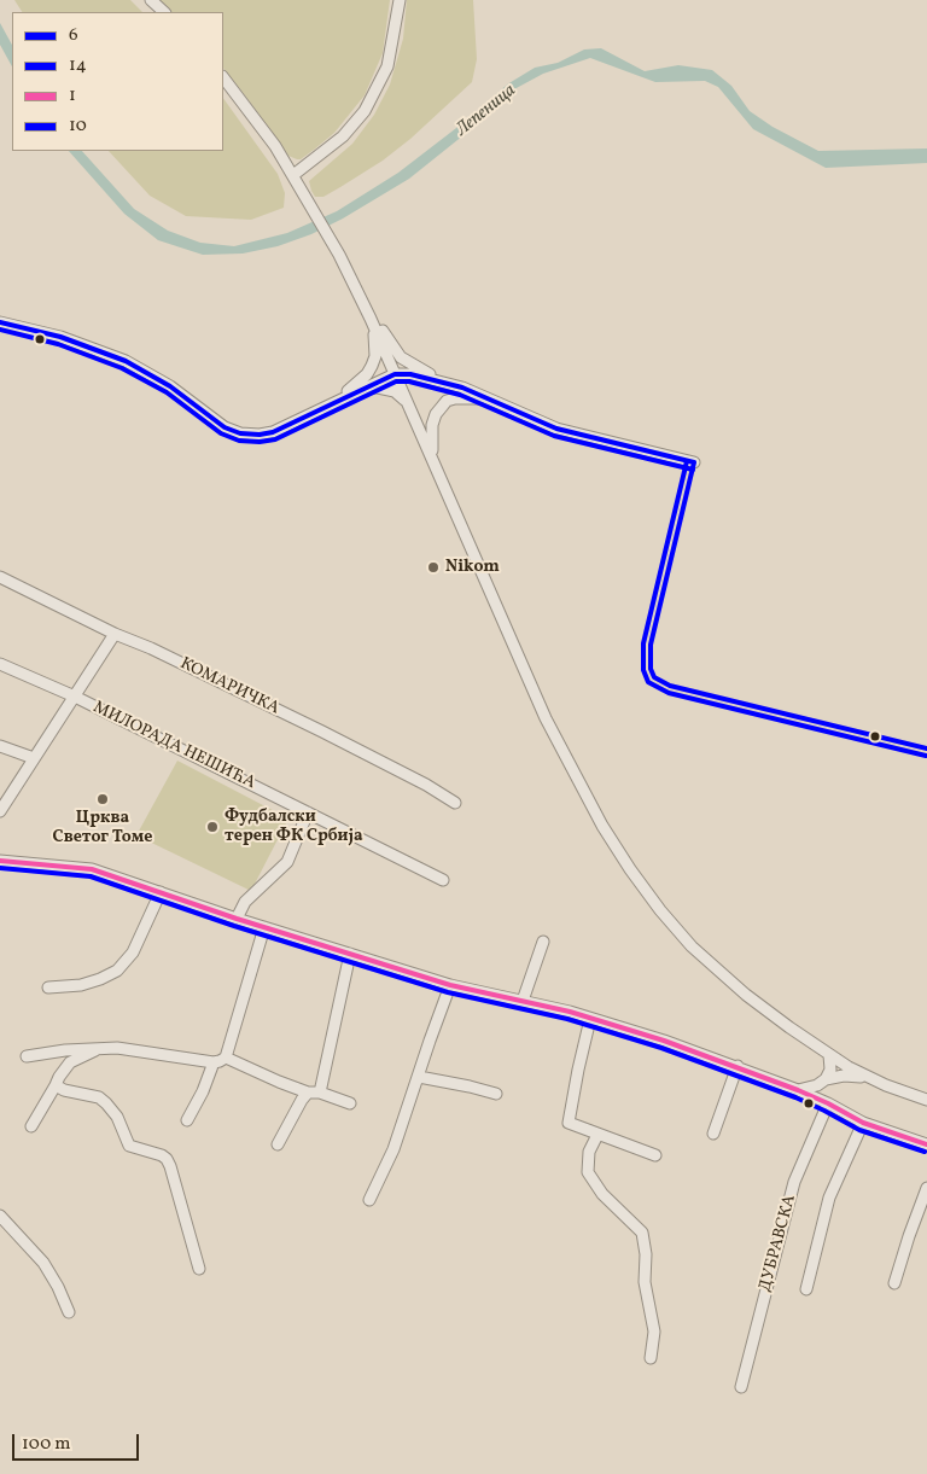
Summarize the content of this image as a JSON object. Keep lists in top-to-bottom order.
{
  "streets": {
    "street": ["КОМАРИЧКА", "МИЛОРАДА НЕШИЋА", "ДУБРАВСКА"]
  },
  "water": ["Лепеница"],
  "places": ["Nikom", "Црква Светог Томе", "Фудбалски терен ФК Србија"],
  "lines": [
    "transit line 6",
    "transit line 14",
    "transit line 1",
    "transit line 10"
  ],
  "legend": [
    "6",
    "14",
    "1",
    "10"
  ],
  "scale_bar": "100 m"
}
